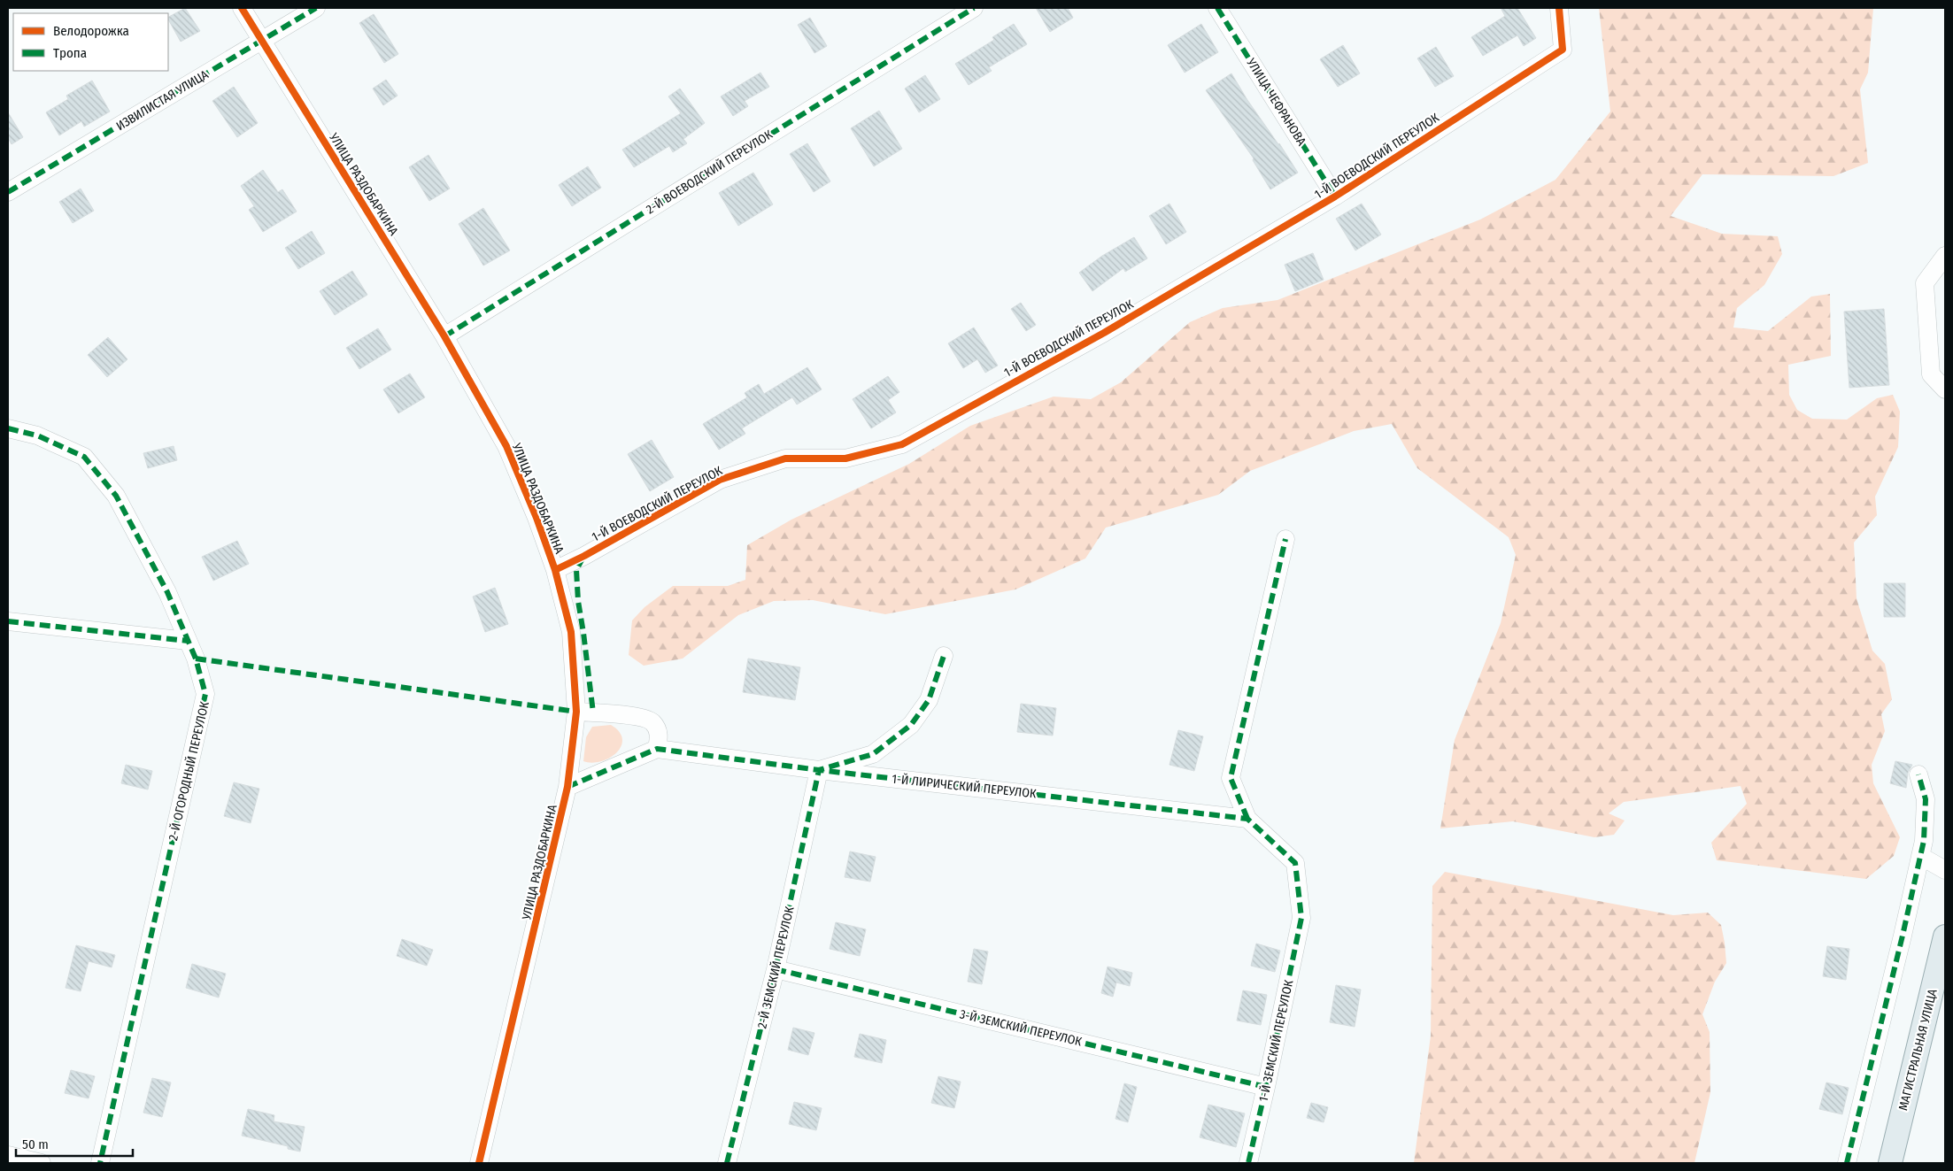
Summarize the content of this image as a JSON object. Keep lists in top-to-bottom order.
{
  "streets": {
    "main road": ["МАГИСТРАЛЬНАЯ УЛИЦА"],
    "street": [
      "ИЗВИЛИСТАЯ УЛИЦА",
      "УЛИЦА ЧЕФРАНОВА",
      "1-Й ВОЕВОДСКИЙ ПЕРЕУЛОК",
      "2-Й ВОЕВОДСКИЙ ПЕРЕУЛОК",
      "УЛИЦА РАЗДОБАРКИНА",
      "2-Й ОГОРОДНЫЙ ПЕРЕУЛОК",
      "1-Й ЛИРИЧЕСКИЙ ПЕРЕУЛОК",
      "2-Й ЗЕМСКИЙ ПЕРЕУЛОК",
      "3-Й ЗЕМСКИЙ ПЕРЕУЛОК",
      "1-Й ЗЕМСКИЙ ПЕРЕУЛОК"
    ]
  },
  "crossings": [
    ["ИЗВИЛИСТАЯ УЛИЦА", "УЛИЦА РАЗДОБАРКИНА"],
    ["УЛИЦА ЧЕФРАНОВА", "1-Й ВОЕВОДСКИЙ ПЕРЕУЛОК"],
    ["1-Й ВОЕВОДСКИЙ ПЕРЕУЛОК", "УЛИЦА РАЗДОБАРКИНА"],
    ["2-Й ВОЕВОДСКИЙ ПЕРЕУЛОК", "УЛИЦА РАЗДОБАРКИНА"],
    ["1-Й ЛИРИЧЕСКИЙ ПЕРЕУЛОК", "2-Й ЗЕМСКИЙ ПЕРЕУЛОК"],
    ["1-Й ЛИРИЧЕСКИЙ ПЕРЕУЛОК", "1-Й ЗЕМСКИЙ ПЕРЕУЛОК"],
    ["2-Й ЗЕМСКИЙ ПЕРЕУЛОК", "3-Й ЗЕМСКИЙ ПЕРЕУЛОК"],
    ["3-Й ЗЕМСКИЙ ПЕРЕУЛОК", "1-Й ЗЕМСКИЙ ПЕРЕУЛОК"]
  ],
  "legend": ["Велодорожка", "Тропа"],
  "scale_bar": "50 m"
}
